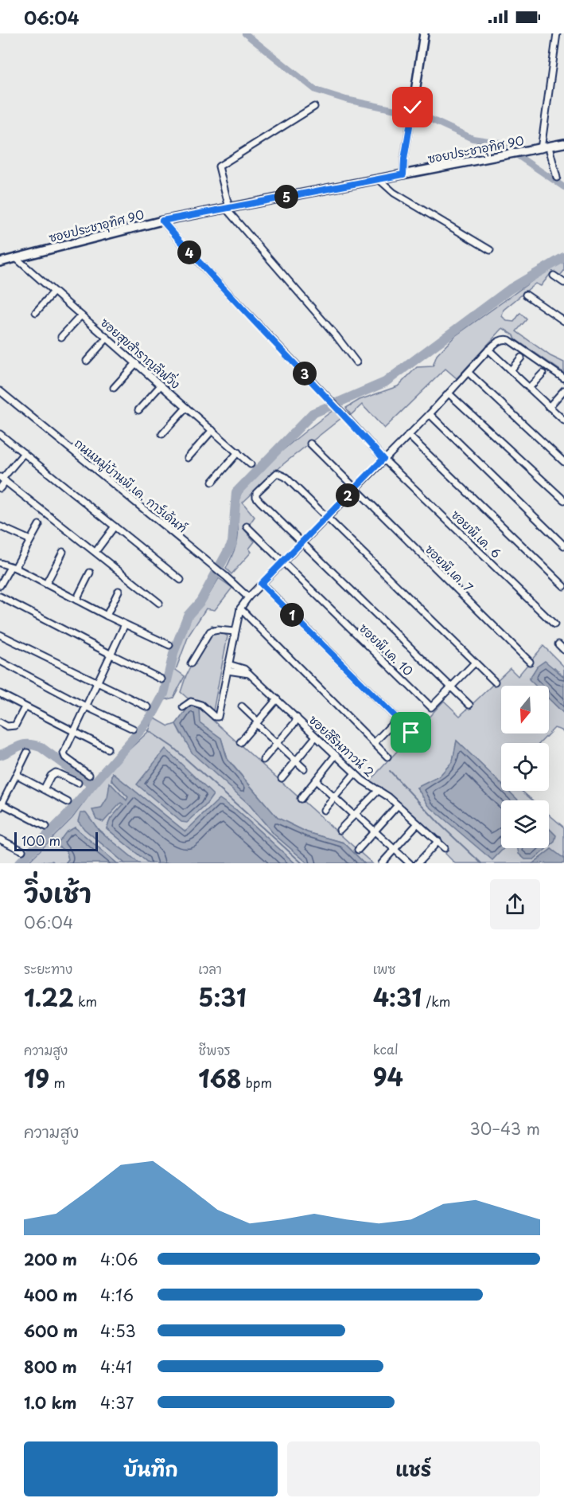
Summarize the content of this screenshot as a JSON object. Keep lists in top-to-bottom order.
{
  "streets": {
    "street": [
      "ซอยประชาอุทิศ 90",
      "ซอยสุขสำราญลีฟวิ่ง",
      "ถนนหมู่บ้านพี.เค. การ์เด้นท์",
      "ซอยพี.เค. 6",
      "ซอยพี.เค. 7",
      "ซอยพี.เค. 10",
      "ซอยสิรินทาวน์ 2"
    ]
  },
  "crossings": [
    ["ซอยประชาอุทิศ 90", "ซอยสุขสำราญลีฟวิ่ง"]
  ],
  "scale_bar": "100 m",
  "north": "bottom",
  "page": {
    "status": "06:04",
    "pins": [
      "5",
      "4",
      "3",
      "2",
      "1"
    ],
    "scale": "100 m",
    "heading": ["วิ่งเช้า", "06:04"],
    "stats": [
      ["ระยะทาง", "1.22 km"],
      ["เวลา", "5:31"],
      ["เพซ", "4:31 /km"],
      ["ความสูง", "19 m"],
      ["ชีพจร", "168 bpm"],
      ["kcal", "94"]
    ],
    "chart": ["ความสูง", "30–43 m"],
    "list": [
      {
        "name": "200 m",
        "note": "4:06"
      },
      {
        "name": "400 m",
        "note": "4:16"
      },
      {
        "name": "600 m",
        "note": "4:53"
      },
      {
        "name": "800 m",
        "note": "4:41"
      },
      {
        "name": "1.0 km",
        "note": "4:37"
      }
    ],
    "buttons": ["บันทึก", "แชร์"]
  }
}
